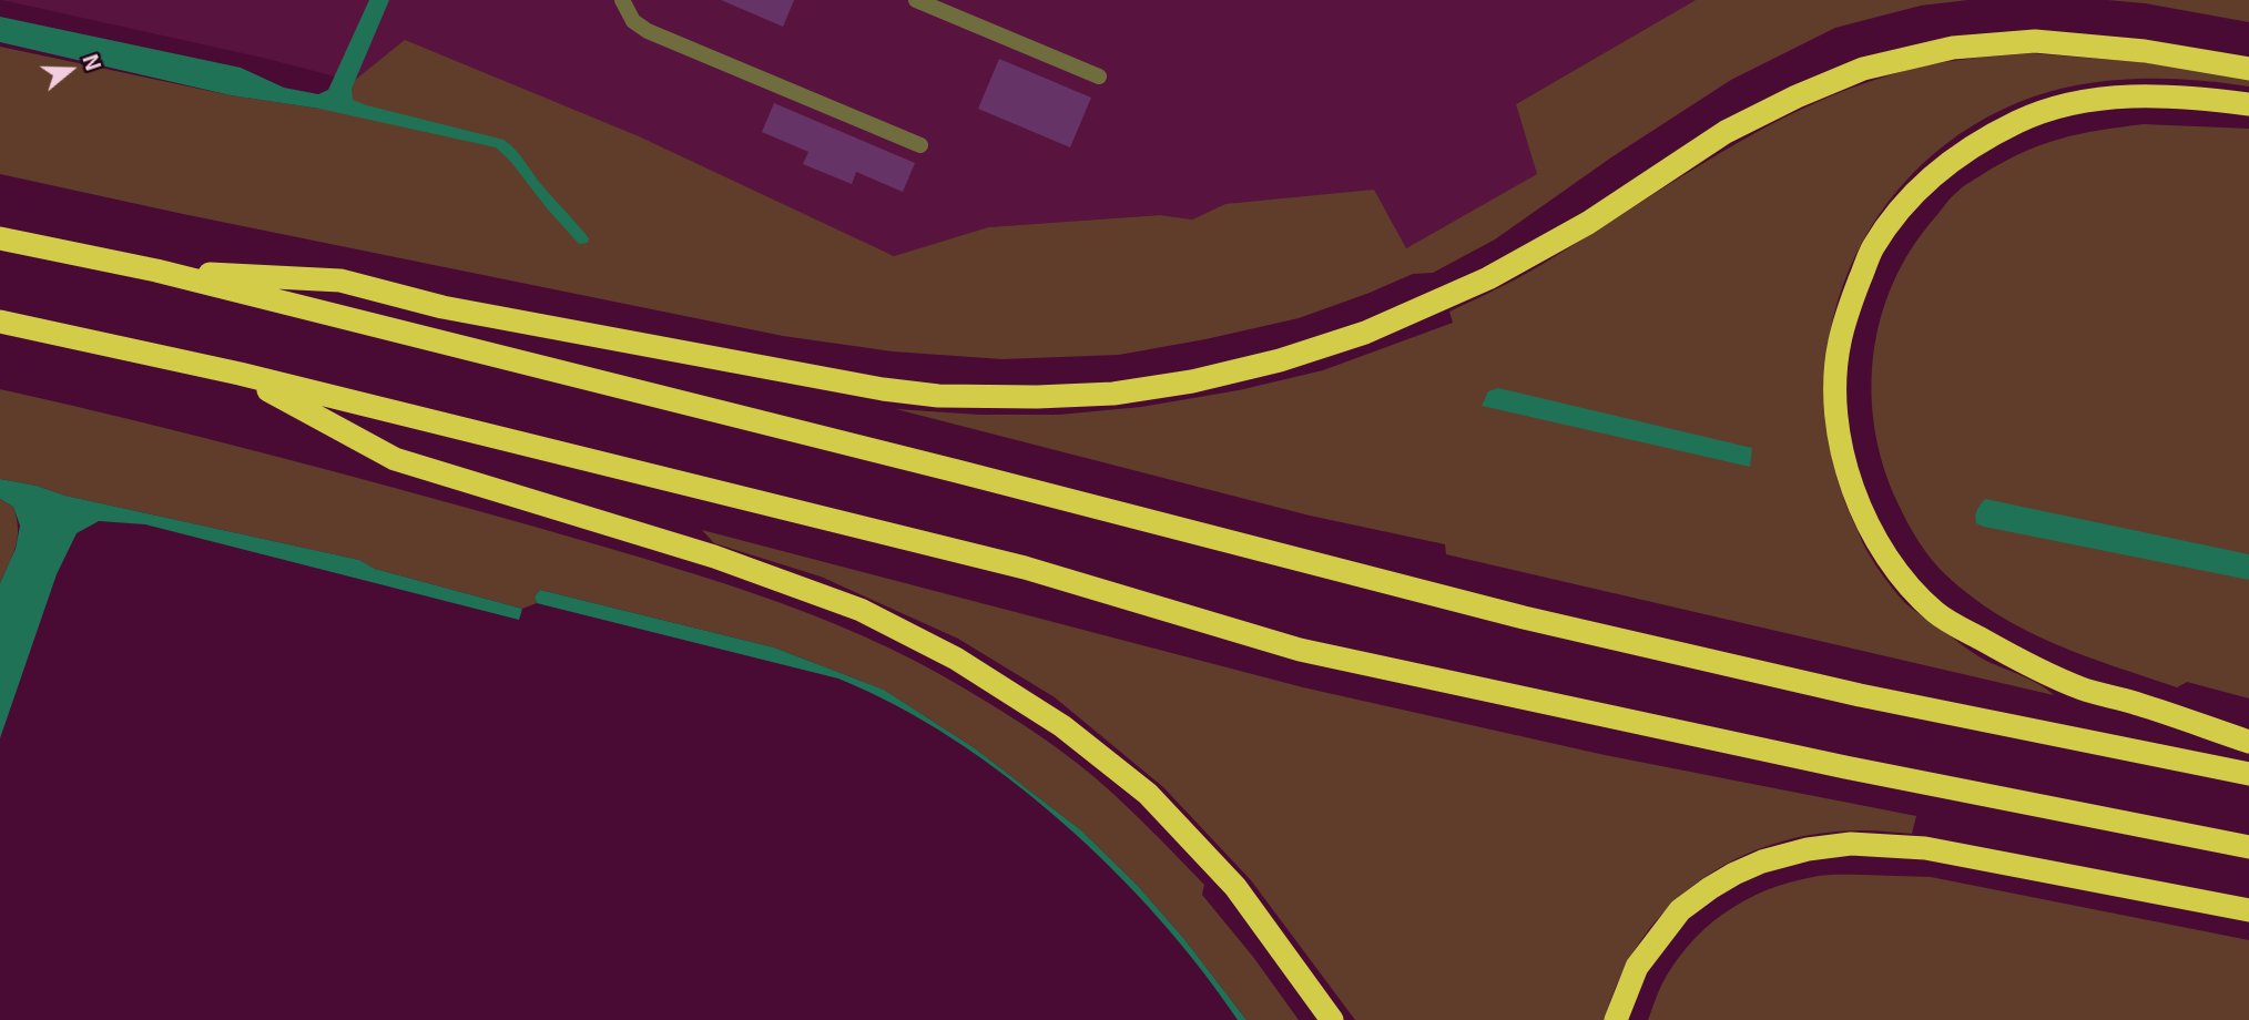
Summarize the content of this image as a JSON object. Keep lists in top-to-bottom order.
{
  "north": "right"
}
